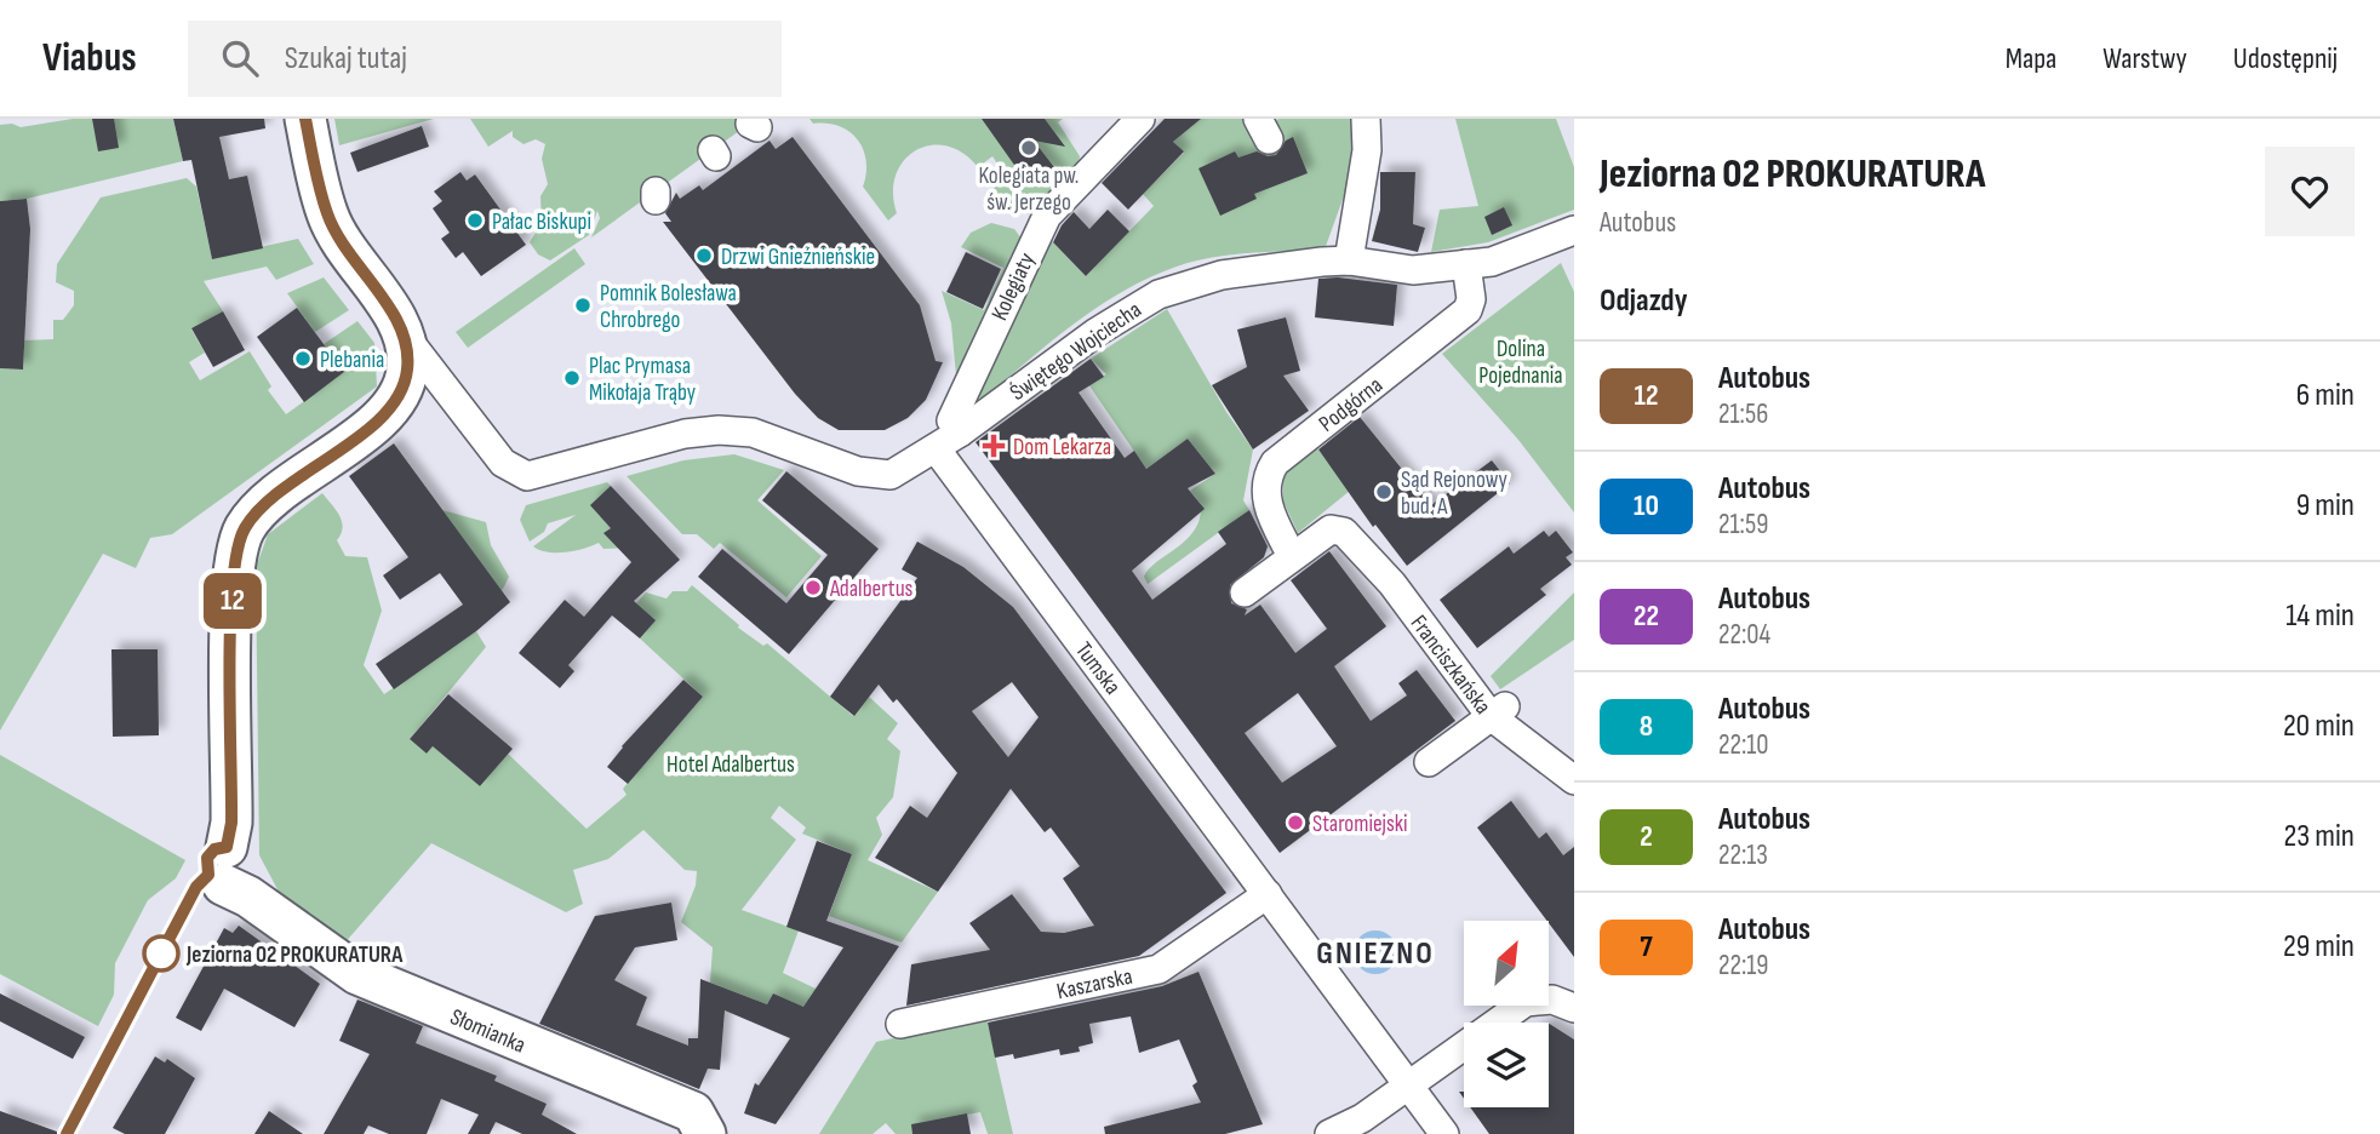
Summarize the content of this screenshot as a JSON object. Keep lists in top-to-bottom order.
{
  "streets": {
    "street": [
      "Kolegiaty",
      "Świętego Wojciecha",
      "Podgórna",
      "Franciszkańska",
      "Tumska",
      "Kaszarska",
      "Słomianka"
    ]
  },
  "crossings": [
    ["Kolegiaty", "Świętego Wojciecha"],
    ["Świętego Wojciecha", "Podgórna"],
    ["Świętego Wojciecha", "Tumska"],
    ["Świętego Wojciecha", "Słomianka"],
    ["Podgórna", "Franciszkańska"],
    ["Tumska", "Kaszarska"]
  ],
  "districts": ["GNIEZNO"],
  "parks": ["Dolina Pojednania", "Hotel Adalbertus"],
  "places": {
    "other": [
      "Kolegiata pw. św. Jerzego",
      "Pałac Biskupi",
      "Drzwi Gnieźnieńskie",
      "Pomnik Bolesława Chrobrego",
      "Plebania",
      "Plac Prymasa Mikołaja Trąby",
      "Sąd Rejonowy bud. A",
      "Adalbertus",
      "Staromiejski",
      "Jeziorna 02 PROKURATURA"
    ],
    "health": ["Dom Lekarza"]
  },
  "lines": ["bus line 12"],
  "north": "top right",
  "page": {
    "header": "Viabus",
    "search": "Szukaj tutaj",
    "nav": ["Mapa", "Warstwy", "Udostępnij"],
    "on_map": "12",
    "heading": [
      ["Jeziorna 02 PROKURATURA", "Autobus"],
      "Odjazdy"
    ],
    "list": [
      {
        "mark": "12",
        "name": "Autobus",
        "note": "21:56",
        "value": "6 min"
      },
      {
        "mark": "10",
        "name": "Autobus",
        "note": "21:59",
        "value": "9 min"
      },
      {
        "mark": "22",
        "name": "Autobus",
        "note": "22:04",
        "value": "14 min"
      },
      {
        "mark": "8",
        "name": "Autobus",
        "note": "22:10",
        "value": "20 min"
      },
      {
        "mark": "2",
        "name": "Autobus",
        "note": "22:13",
        "value": "23 min"
      },
      {
        "mark": "7",
        "name": "Autobus",
        "note": "22:19",
        "value": "29 min"
      }
    ]
  }
}
